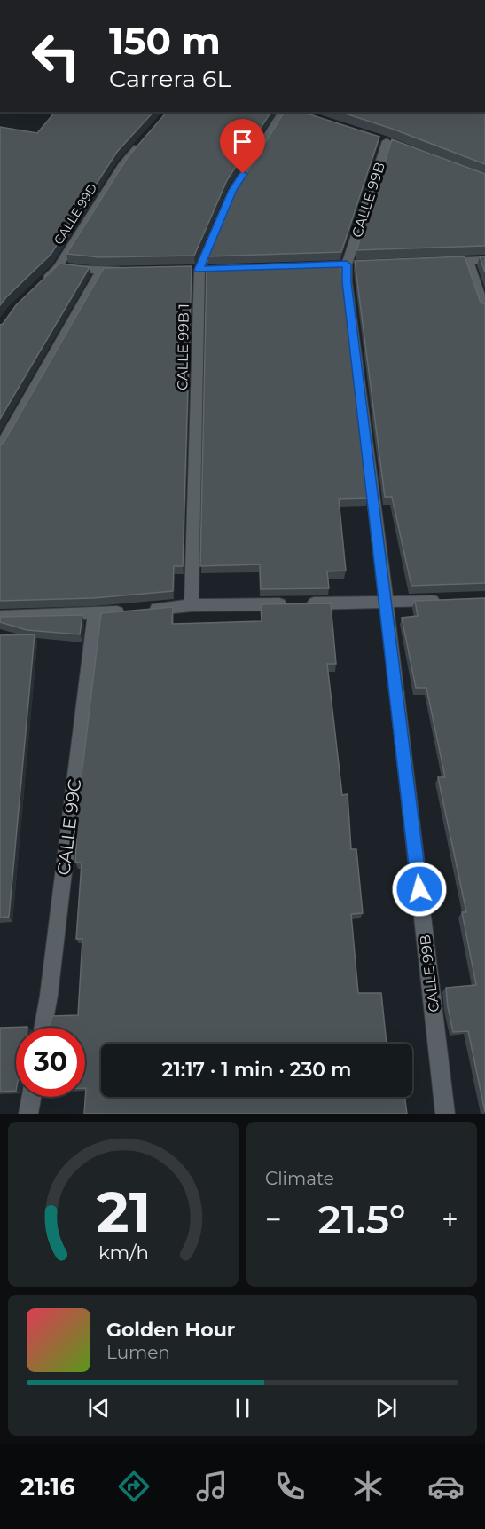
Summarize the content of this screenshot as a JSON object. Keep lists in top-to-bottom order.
{
  "streets": {
    "street": [
      "CALLE 99B",
      "CALLE 99D",
      "CALLE 99B 1",
      "CALLE 99C"
    ]
  },
  "page": {
    "turn": ["150 m", "Carrera 6L"],
    "limit": "30",
    "trip": "21:17 · 1 min · 230 m",
    "tile": "Climate",
    "heat": ["−", "21.5°", "+"],
    "song": ["Golden Hour", "Lumen"],
    "tabs": "21:16",
    "gauge": ["21", "km/h"]
  }
}
